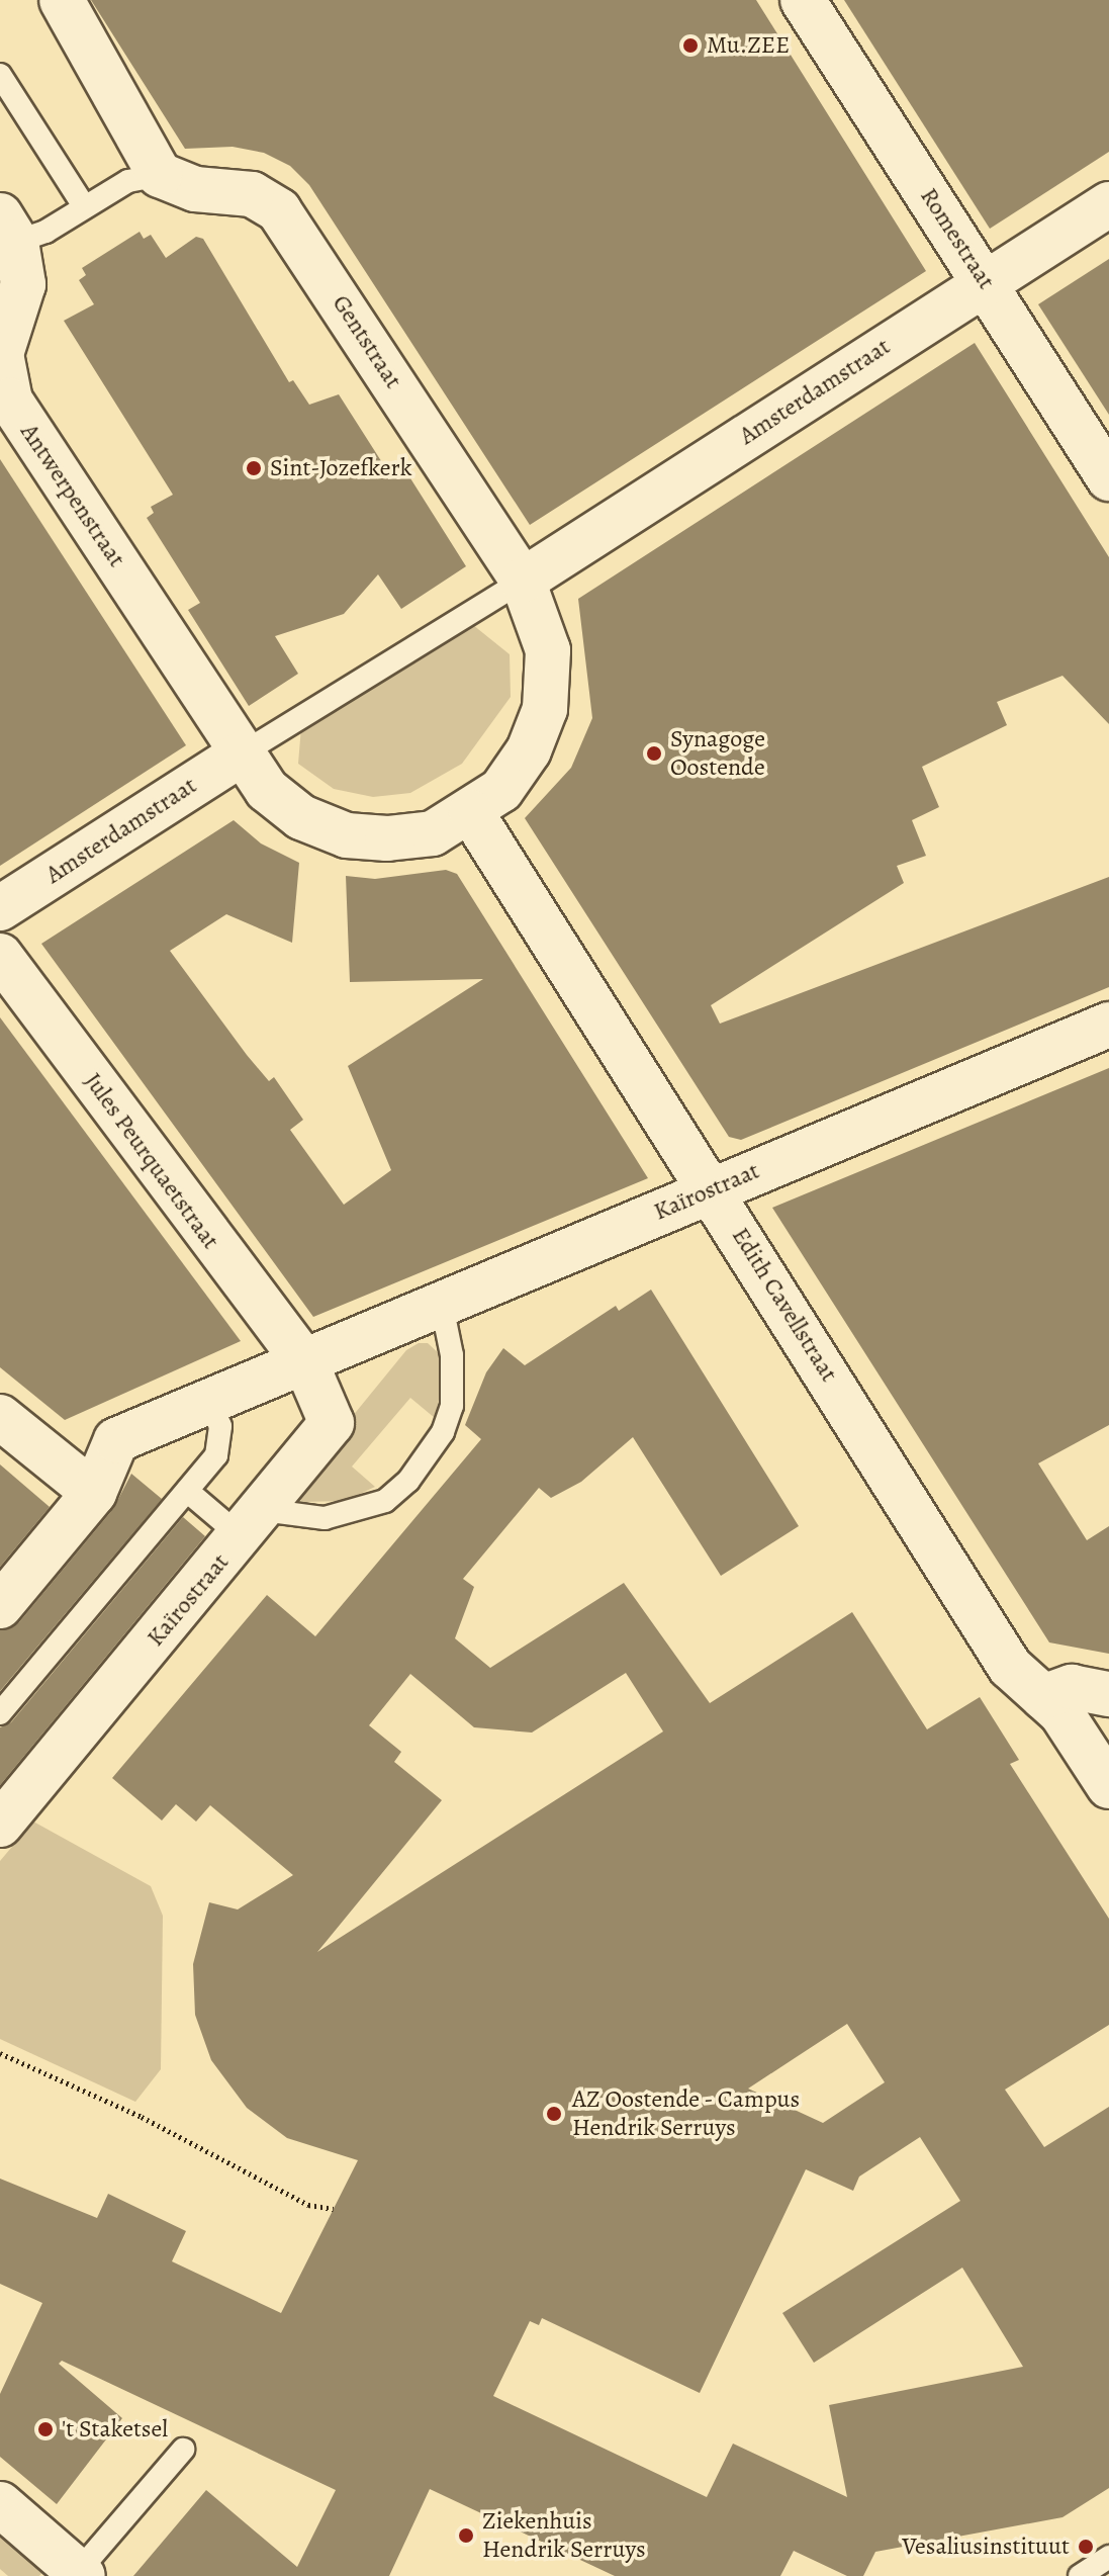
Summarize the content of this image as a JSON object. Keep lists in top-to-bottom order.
{
  "streets": {
    "street": [
      "Romestraat",
      "Gentstraat",
      "Amsterdamstraat",
      "Antwerpenstraat",
      "Jules Peurquaetstraat",
      "Kaïrostraat",
      "Edith Cavellstraat"
    ]
  },
  "crossings": [
    ["Romestraat", "Amsterdamstraat"],
    ["Gentstraat", "Amsterdamstraat"],
    ["Gentstraat", "Antwerpenstraat"],
    ["Gentstraat", "Edith Cavellstraat"],
    ["Amsterdamstraat", "Antwerpenstraat"],
    ["Antwerpenstraat", "Edith Cavellstraat"],
    ["Jules Peurquaetstraat", "Kaïrostraat"],
    ["Kaïrostraat", "Edith Cavellstraat"]
  ],
  "places": [
    "Mu.ZEE",
    "Sint-Jozefkerk",
    "Synagoge Oostende",
    "AZ Oostende - Campus Hendrik Serruys",
    "'t Staketsel",
    "Ziekenhuis Hendrik Serruys",
    "Vesaliusinstituut"
  ]
}
